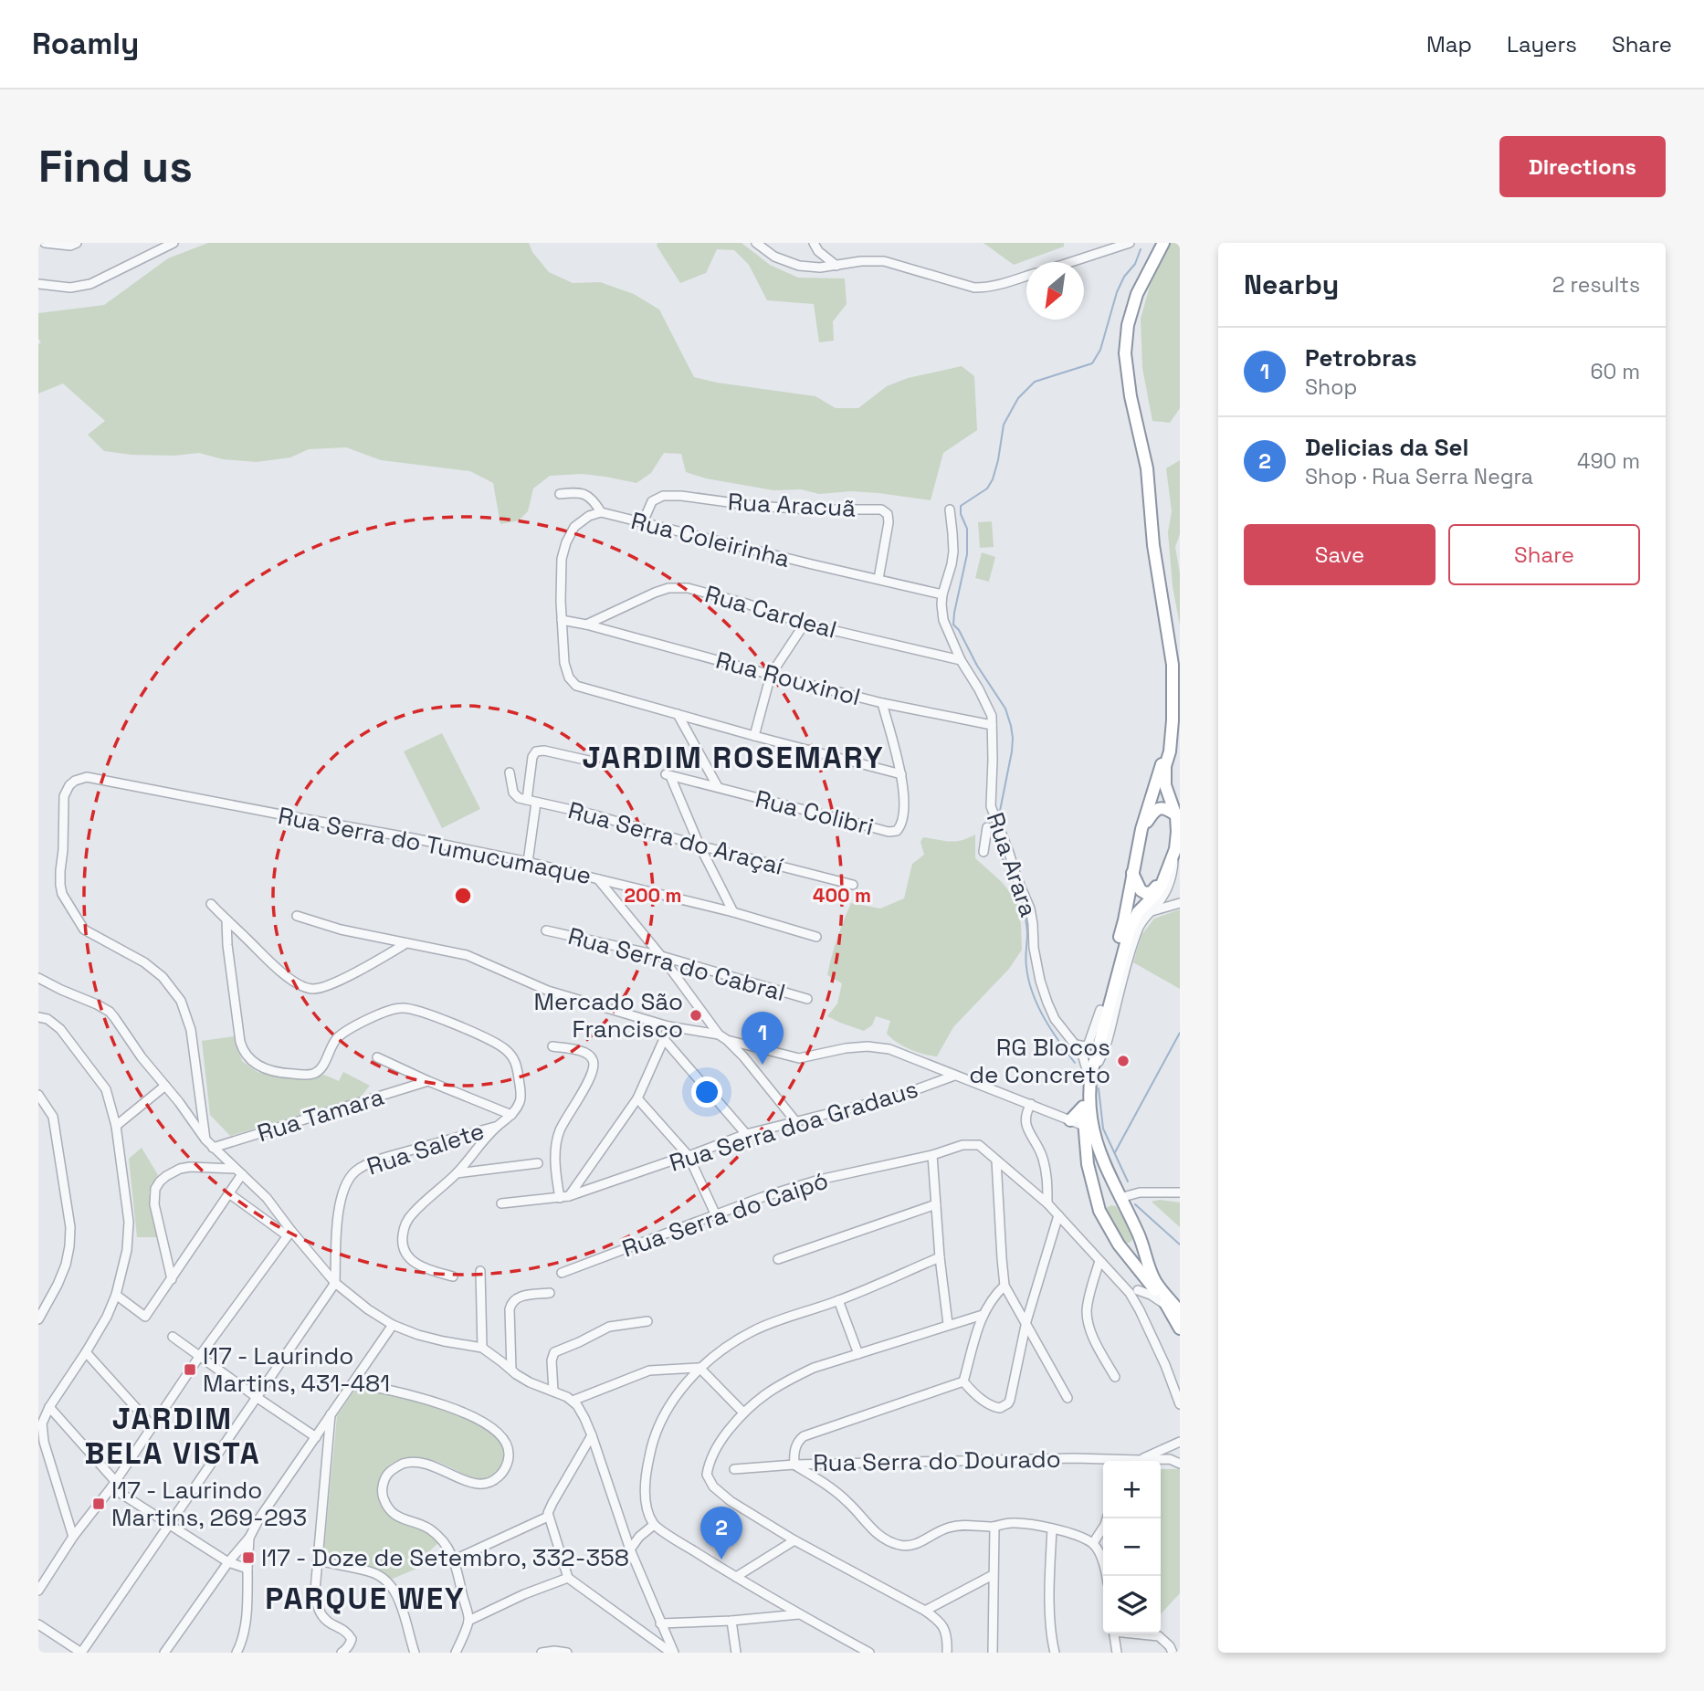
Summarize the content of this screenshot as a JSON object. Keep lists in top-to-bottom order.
{
  "streets": {
    "street": [
      "Rua Aracuã",
      "Rua Coleirinha",
      "Rua Cardeal",
      "Rua Rouxinol",
      "Rua Colibri",
      "Rua Serra do Araçaí",
      "Rua Serra do Tumucumaque",
      "Rua Arara",
      "Rua Serra do Cabral",
      "Rua Tamara",
      "Rua Serra doa Gradaus",
      "Rua Salete",
      "Rua Serra do Caipó",
      "Rua Serra do Dourado"
    ]
  },
  "crossings": [
    ["Rua Aracuã", "Rua Coleirinha"],
    ["Rua Coleirinha", "Rua Rouxinol"],
    ["Rua Coleirinha", "Rua Arara"],
    ["Rua Cardeal", "Rua Rouxinol"],
    ["Rua Cardeal", "Rua Arara"],
    ["Rua Rouxinol", "Rua Arara"],
    ["Rua Colibri", "Rua Serra do Araçaí"],
    ["Rua Serra do Araçaí", "Rua Serra do Tumucumaque"]
  ],
  "districts": ["JARDIM ROSEMARY", "JARDIM BELA VISTA", "PARQUE WEY"],
  "places": {
    "other": ["Mercado São Francisco", "RG Blocos de Concreto"],
    "transit": ["I17 - Laurindo Martins, 431-481", "I17 - Laurindo Martins, 269-293", "I17 - Doze de Setembro, 332-358"]
  },
  "north": "bottom left",
  "page": {
    "header": "Roamly",
    "nav": ["Map", "Layers", "Share"],
    "buttons": [
      "Directions",
      ["Save", "Share"]
    ],
    "title": "Find us",
    "heading": ["Nearby", "2 results"],
    "list": [
      {
        "mark": "1",
        "name": "Petrobras",
        "note": "Shop",
        "value": "60 m"
      },
      {
        "mark": "2",
        "name": "Delicias da Sel",
        "note": "Shop · Rua Serra Negra",
        "value": "490 m"
      }
    ],
    "pins": ["1", "2"],
    "map_buttons": ["+", "−"]
  },
  "rings": ["200 m", "400 m"]
}
